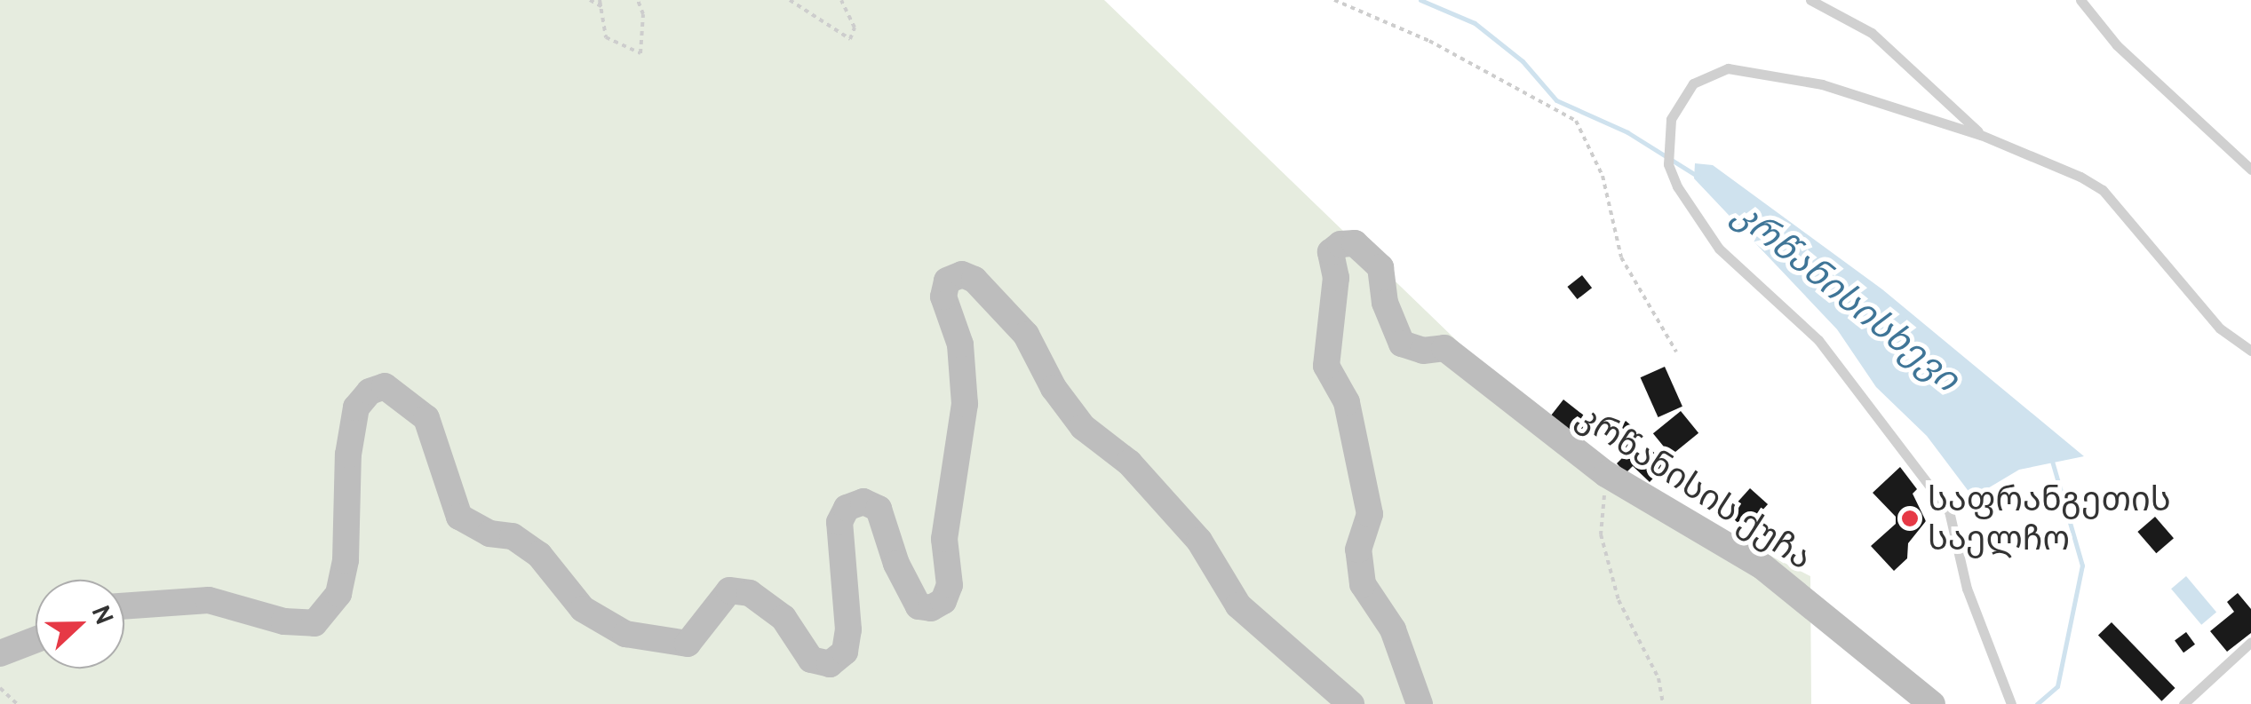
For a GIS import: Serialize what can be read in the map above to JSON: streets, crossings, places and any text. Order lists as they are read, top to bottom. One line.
{"streets":{"street":["კრწანისის ქუჩა"]},"water":["კრწანისისხევი"],"places":["საფრანგეთის საელჩო"],"north":"right"}
